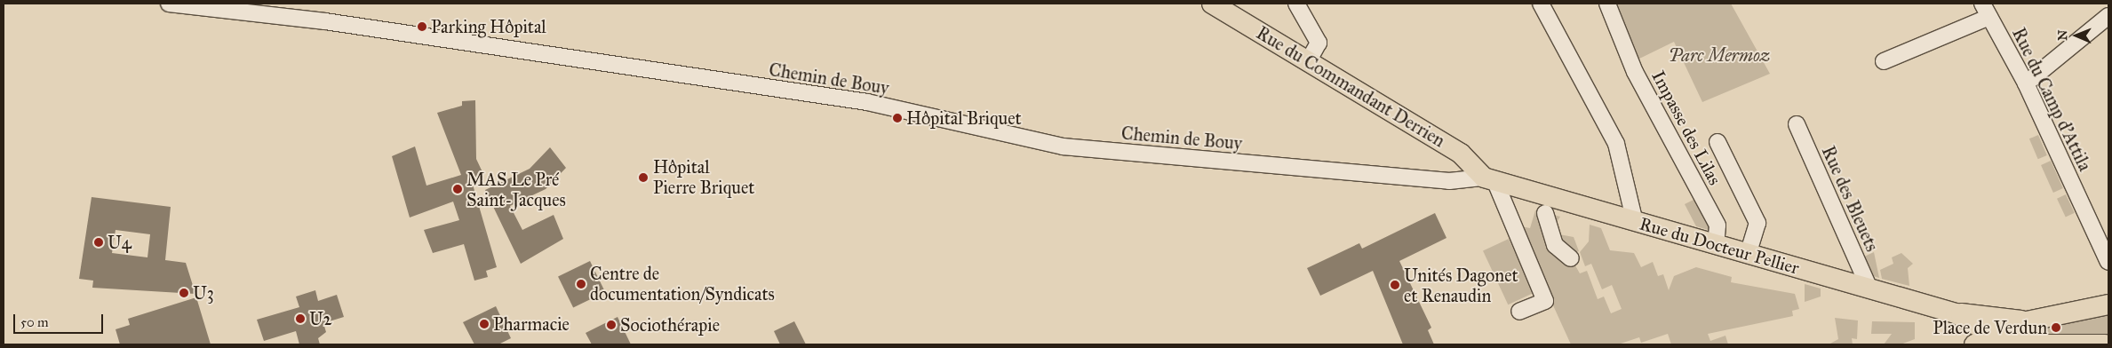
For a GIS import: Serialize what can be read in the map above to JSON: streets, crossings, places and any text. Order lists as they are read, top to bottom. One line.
{"streets":{"main road":["Rue du Commandant Derrien","Rue du Docteur Pellier"],"street":["Chemin de Bouy","Rue du Camp d'Attila","Impasse des Lilas","Rue des Bleuets"]},"crossings":[["Chemin de Bouy","Rue du Commandant Derrien"],["Chemin de Bouy","Rue du Docteur Pellier"],["Rue du Commandant Derrien","Rue du Docteur Pellier"],["Impasse des Lilas","Rue du Docteur Pellier"],["Rue des Bleuets","Rue du Docteur Pellier"]],"parks":["Parc Mermoz"],"places":["Parking Hôpital","Hôpital Briquet","Hôpital Pierre Briquet","MAS Le Pré Saint-Jacques","U4","Centre de documentation/Syndicats","Unités Dagonet et Renaudin","U3","U2","Pharmacie","Sociothérapie","Place de Verdun"],"scale_bar":"50 m","north":"left"}
